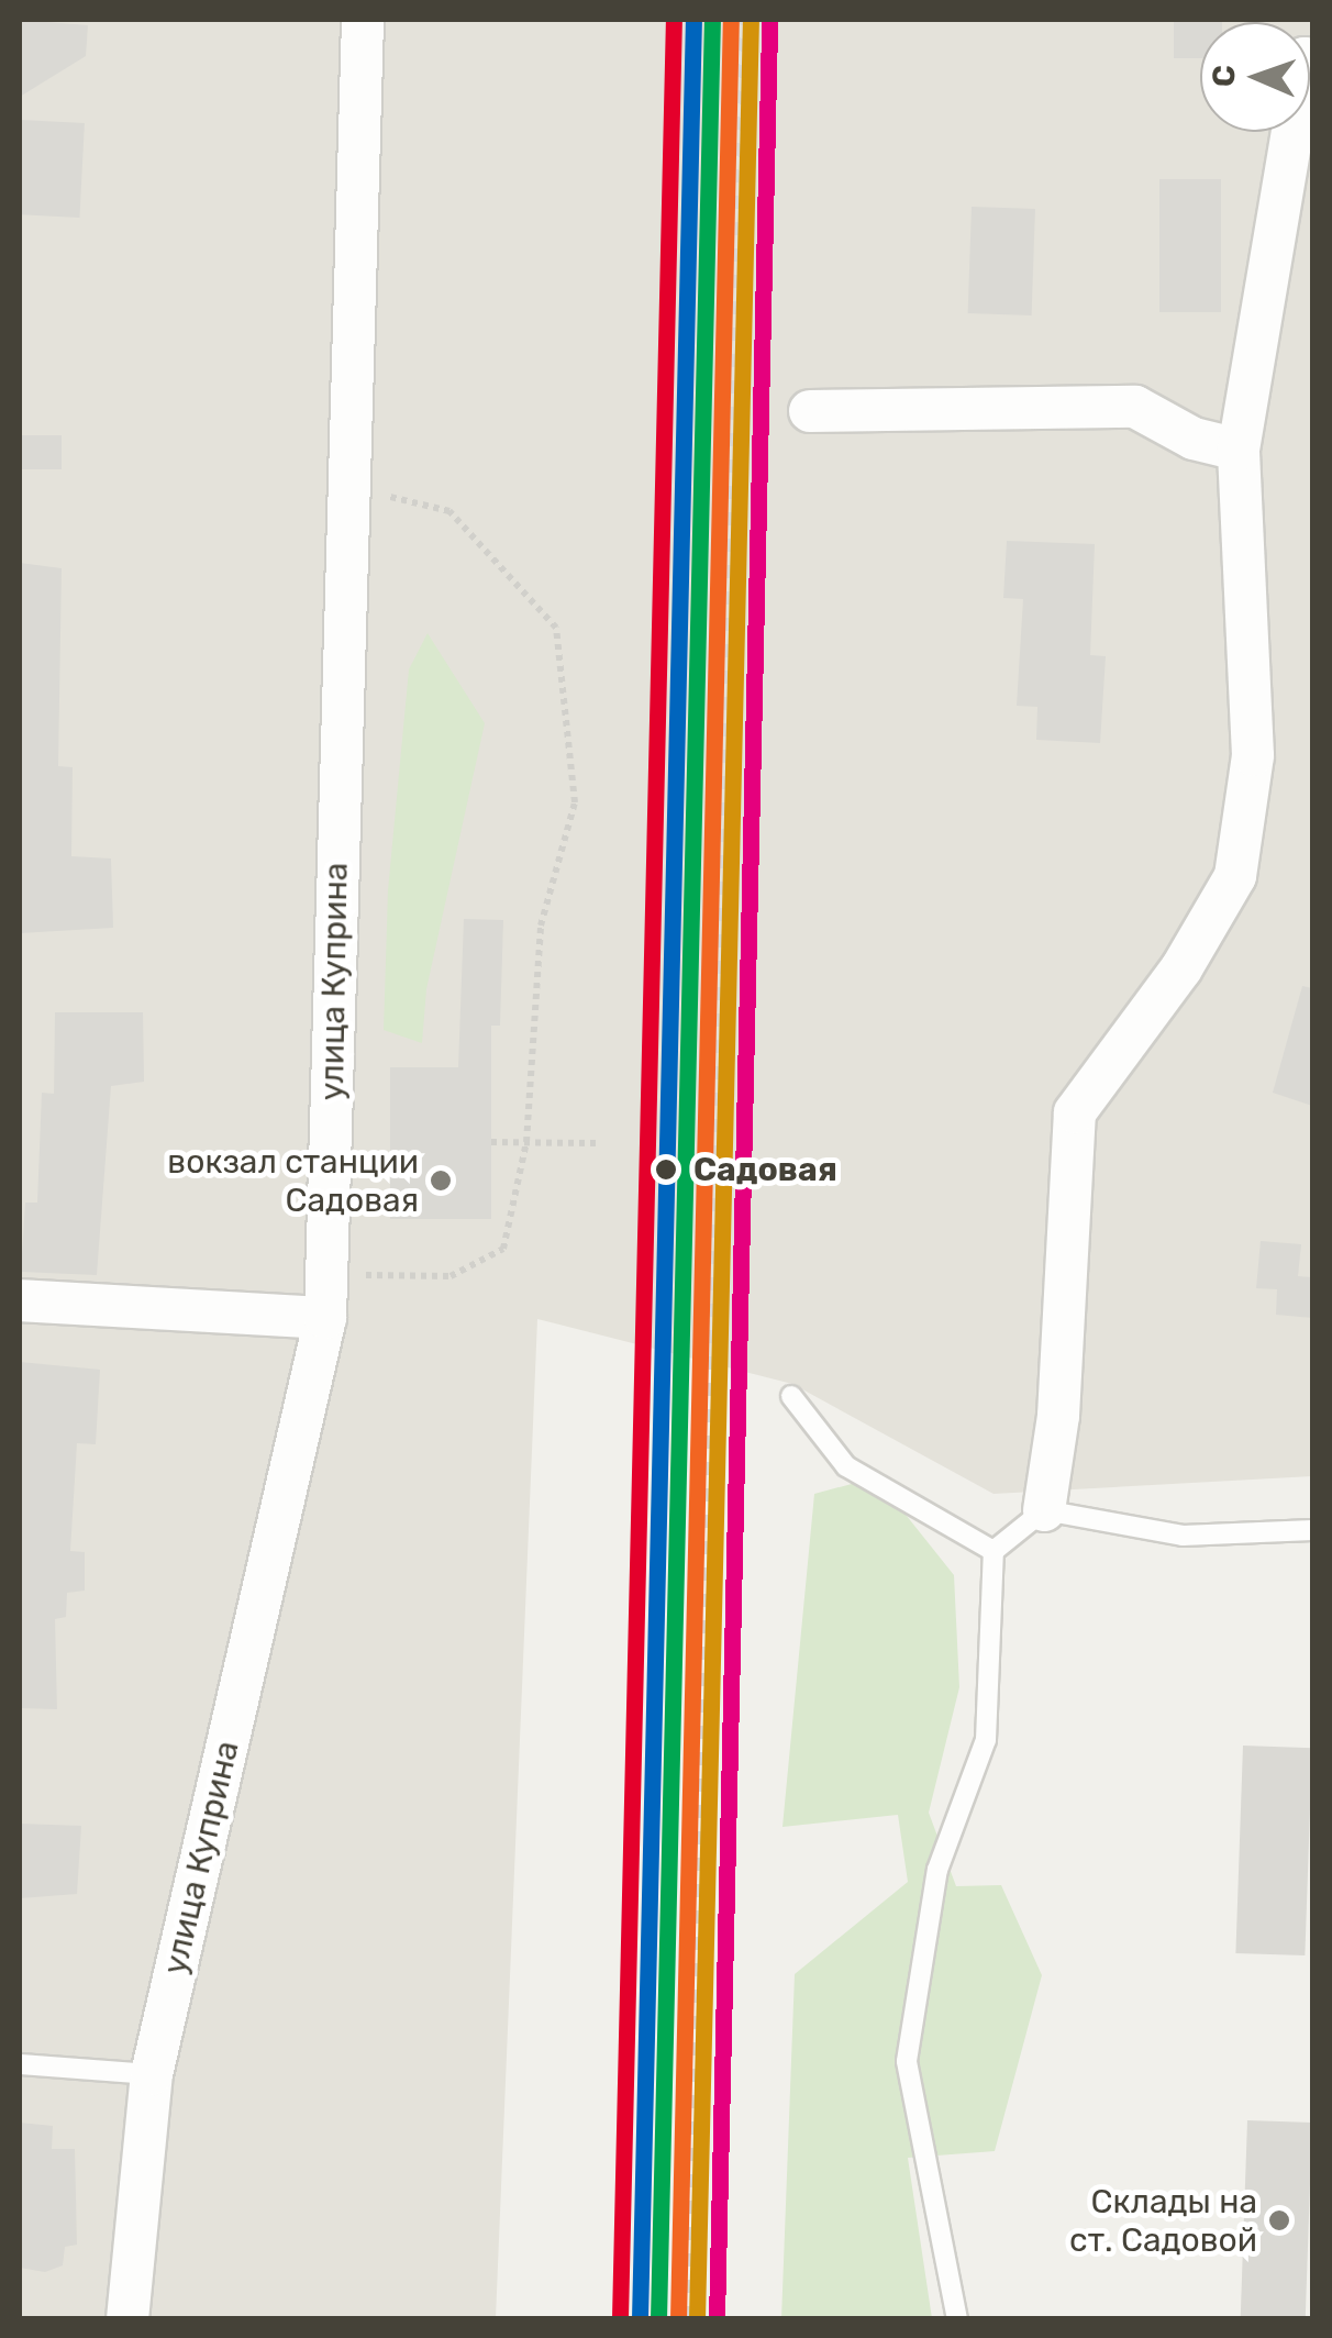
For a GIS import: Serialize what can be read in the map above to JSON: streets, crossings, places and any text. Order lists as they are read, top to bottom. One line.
{"streets":{"street":["улица Куприна"]},"places":["Садовая","вокзал станции Садовая","Склады на ст. Садовой"],"north":"left"}
